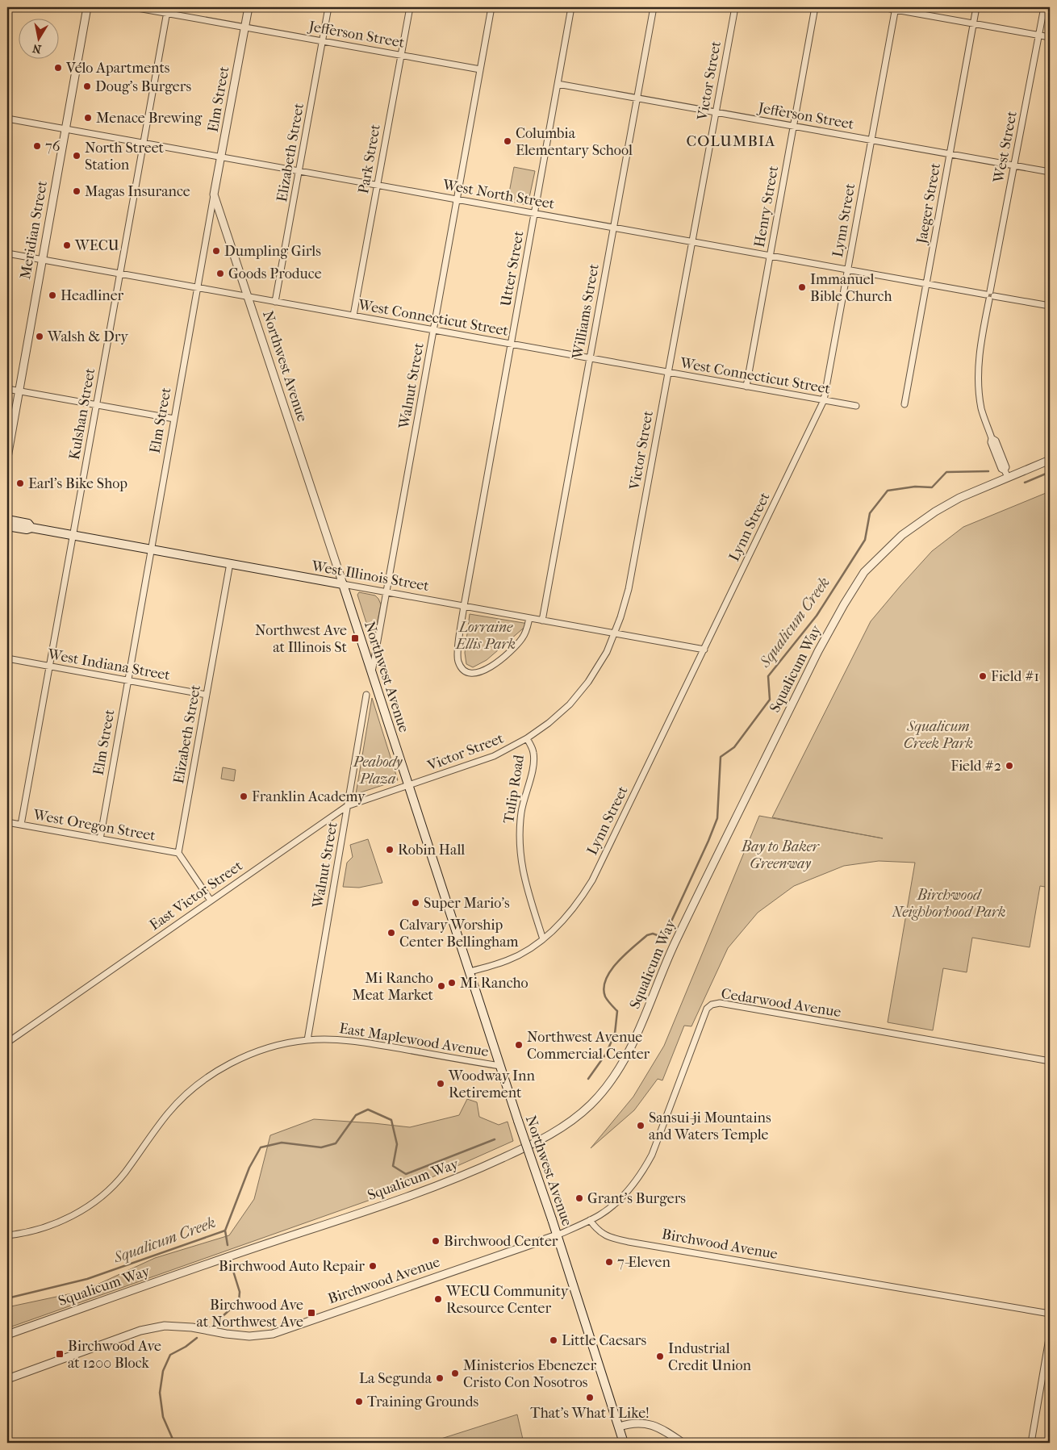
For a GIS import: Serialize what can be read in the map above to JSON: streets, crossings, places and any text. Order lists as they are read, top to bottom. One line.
{"streets":{"main road":["Northwest Avenue","West Illinois Street"],"street":["Jefferson Street","Victor Street","Elm Street","West Street","Elizabeth Street","Park Street","West North Street","Jaeger Street","Henry Street","Lynn Street","Meridian Street","Utter Street","Williams Street","West Connecticut Street","Walnut Street","Kulshan Street","West Indiana Street","Squalicum Way","Tulip Road","West Oregon Street","East Victor Street","Cedarwood Avenue","East Maplewood Avenue","Birchwood Avenue"]},"crossings":[["Jefferson Street","Victor Street"],["Jefferson Street","Elm Street"],["Jefferson Street","West Street"],["Jefferson Street","Elizabeth Street"],["Jefferson Street","Park Street"],["Jefferson Street","Jaeger Street"],["Jefferson Street","Henry Street"],["Jefferson Street","Lynn Street"],["Jefferson Street","Utter Street"],["Jefferson Street","Williams Street"],["Jefferson Street","Walnut Street"],["Jefferson Street","Kulshan Street"],["Victor Street","West North Street"],["Victor Street","West Connecticut Street"],["Victor Street","Northwest Avenue"],["Victor Street","West Illinois Street"],["Victor Street","Tulip Road"],["Victor Street","East Victor Street"],["Elm Street","West North Street"],["Elm Street","West Connecticut Street"],["Elm Street","Northwest Avenue"],["Elm Street","West Illinois Street"],["Elm Street","West Indiana Street"],["Elm Street","West Oregon Street"],["West Street","West North Street"],["West Street","Squalicum Way"],["Elizabeth Street","West North Street"],["Elizabeth Street","West Connecticut Street"],["Elizabeth Street","West Illinois Street"],["Elizabeth Street","West Indiana Street"],["Elizabeth Street","West Oregon Street"],["Park Street","West North Street"],["Park Street","West Connecticut Street"],["West North Street","Jaeger Street"],["West North Street","Henry Street"],["West North Street","Lynn Street"],["West North Street","Meridian Street"],["West North Street","Utter Street"],["West North Street","Williams Street"],["West North Street","Walnut Street"],["West North Street","Kulshan Street"],["Henry Street","West Connecticut Street"],["Lynn Street","West Connecticut Street"],["Lynn Street","Northwest Avenue"],["Lynn Street","West Illinois Street"],["Lynn Street","Tulip Road"],["Meridian Street","West Connecticut Street"],["Utter Street","West Connecticut Street"],["Utter Street","West Illinois Street"],["Williams Street","West Connecticut Street"],["Williams Street","West Illinois Street"],["West Connecticut Street","Northwest Avenue"],["West Connecticut Street","Walnut Street"],["West Connecticut Street","Kulshan Street"],["Northwest Avenue","Walnut Street"],["Northwest Avenue","West Illinois Street"],["Northwest Avenue","East Victor Street"],["Northwest Avenue","East Maplewood Avenue"],["Northwest Avenue","Birchwood Avenue"],["Walnut Street","West Illinois Street"],["Walnut Street","East Victor Street"],["Walnut Street","East Maplewood Avenue"],["Kulshan Street","West Illinois Street"],["Kulshan Street","West Indiana Street"],["Kulshan Street","West Oregon Street"],["Cedarwood Avenue","Birchwood Avenue"]],"districts":["COLUMBIA"],"water":["Squalicum Creek"],"parks":["Lorraine Ellis Park","Squalicum Creek Park","Peabody Plaza","Bay to Baker Greenway","Birchwood Neighborhood Park"],"places":{"other":["Vélo Apartments","Doug's Burgers","Menace Brewing","Columbia Elementary School","76","North Street Station","Magas Insurance","WECU","Dumpling Girls","Goods Produce","Immanuel Bible Church","Headliner","Walsh & Dry","Earl's Bike Shop","Field #1","Field #2","Franklin Academy","Robin Hall","Super Mario's","Calvary Worship Center Bellingham","Mi Rancho","Mi Rancho Meat Market","Northwest Avenue Commercial Center","Woodway Inn Retirement","Sansui-ji Mountains and Waters Temple","Grant's Burgers","Birchwood Center","7-Eleven","Birchwood Auto Repair","WECU Community Resource Center","Little Caesars","Industrial Credit Union","Ministerios Ebenezer Cristo Con Nosotros","La Segunda","That's What I Like!","Training Grounds"],"transit":["Northwest Ave at Illinois St","Birchwood Ave at Northwest Ave","Birchwood Ave at 1200 Block"]},"north":"bottom"}
